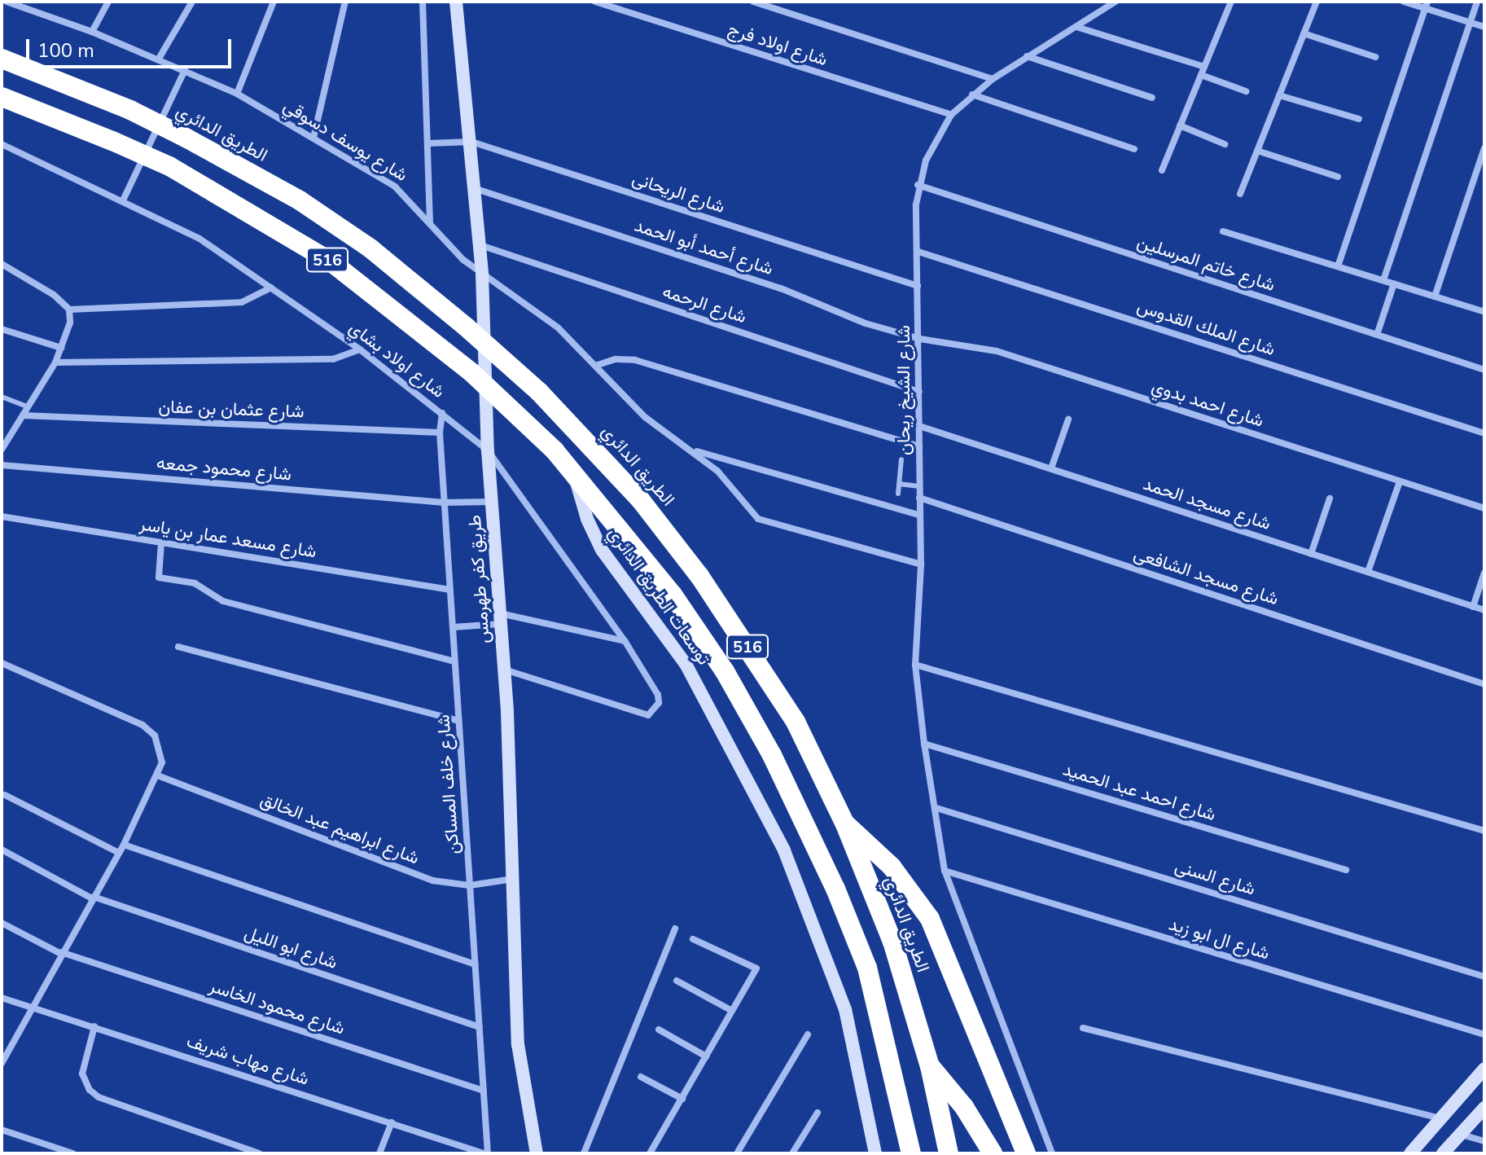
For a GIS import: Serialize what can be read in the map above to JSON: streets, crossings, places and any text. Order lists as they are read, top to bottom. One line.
{"streets":{"highway":["الطريق الدائري","516"],"street":["شارع اولاد فرج","شارع يوسف دسوقي","شارع الريحانى","شارع أحمد أبو الحمد","شارع خاتم المرسلين","شارع الرحمه","شارع الملك القدوس","شارع اولاد بشاي","شارع الشيخ ريحان","شارع احمد بدوي","شارع عثمان بن عفان","شارع محمود جمعه","شارع مسجد الحمد","شارع مسعد عمار بن ياسر","شارع مسجد الشافعى","طريق كفر طهرمس","توسعات الطريق الدائري","شارع خلف المساكن","شارع احمد عبد الحميد","شارع ابراهيم عبد الخالق","شارع السنى","شارع ال ابو زيد","شارع ابو الليل","شارع محمود الخاسر","شارع مهاب شريف"]},"crossings":[["شارع اولاد فرج","شارع الشيخ ريحان"],["شارع يوسف دسوقي","شارع الشيخ ريحان"],["شارع يوسف دسوقي","طريق كفر طهرمس"],["شارع الريحانى","شارع الشيخ ريحان"],["شارع الريحانى","طريق كفر طهرمس"],["شارع أحمد أبو الحمد","شارع الشيخ ريحان"],["شارع أحمد أبو الحمد","شارع احمد بدوي"],["شارع أحمد أبو الحمد","طريق كفر طهرمس"],["516","توسعات الطريق الدائري"],["شارع خاتم المرسلين","شارع الشيخ ريحان"],["شارع الرحمه","شارع الشيخ ريحان"],["شارع الرحمه","طريق كفر طهرمس"],["شارع الملك القدوس","شارع الشيخ ريحان"],["شارع اولاد بشاي","طريق كفر طهرمس"],["شارع اولاد بشاي","شارع خلف المساكن"],["شارع الشيخ ريحان","شارع احمد بدوي"],["شارع الشيخ ريحان","شارع مسجد الحمد"],["شارع الشيخ ريحان","شارع مسجد الشافعى"],["شارع الشيخ ريحان","شارع احمد عبد الحميد"],["شارع الشيخ ريحان","شارع السنى"],["شارع الشيخ ريحان","شارع ال ابو زيد"],["شارع عثمان بن عفان","شارع خلف المساكن"],["شارع محمود جمعه","طريق كفر طهرمس"],["شارع محمود جمعه","شارع خلف المساكن"],["شارع مسعد عمار بن ياسر","شارع خلف المساكن"],["طريق كفر طهرمس","شارع ابراهيم عبد الخالق"],["شارع خلف المساكن","شارع ابراهيم عبد الخالق"],["شارع خلف المساكن","شارع ابو الليل"],["شارع خلف المساكن","شارع محمود الخاسر"],["شارع خلف المساكن","شارع مهاب شريف"]],"scale_bar":"100 m"}
